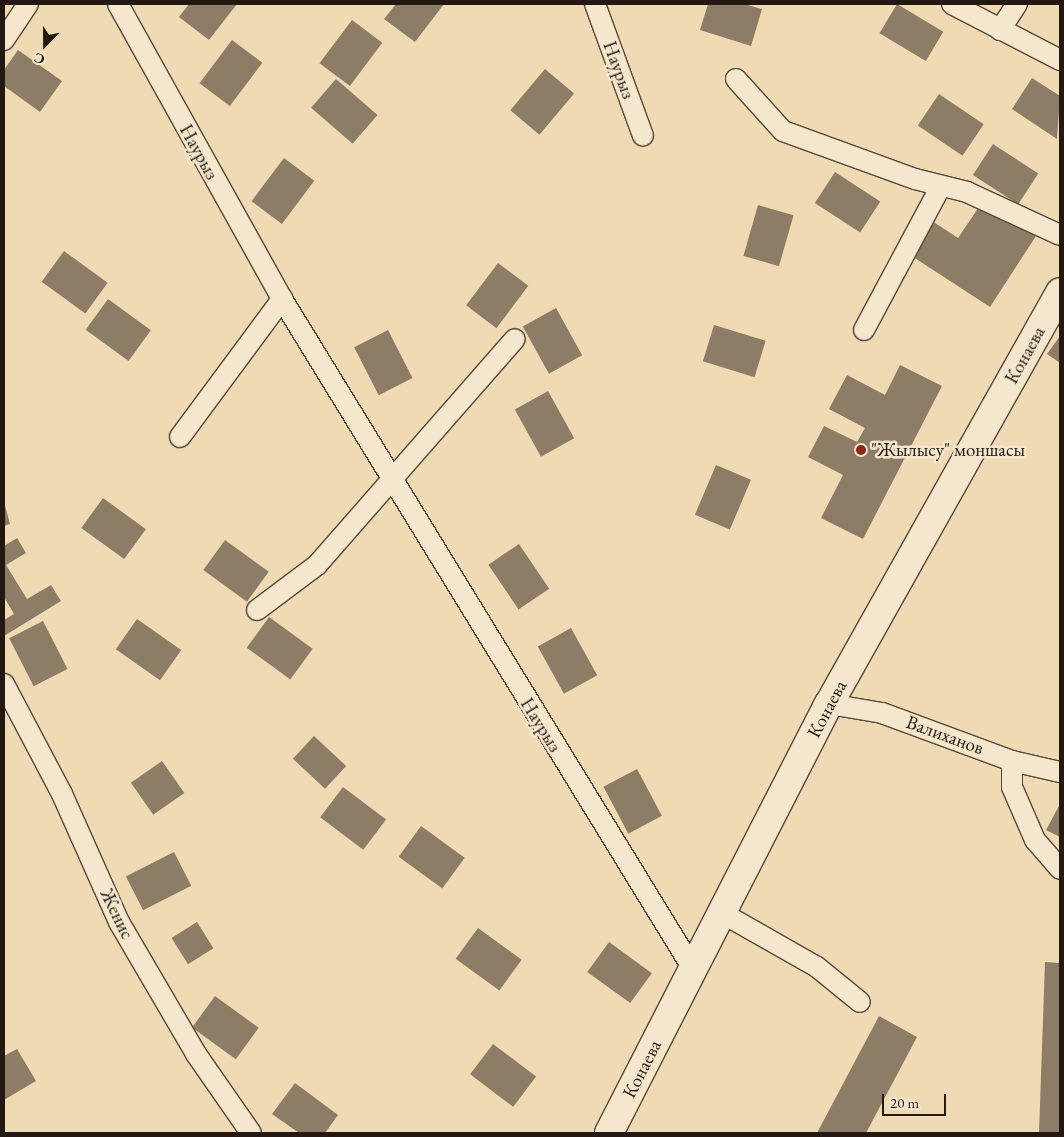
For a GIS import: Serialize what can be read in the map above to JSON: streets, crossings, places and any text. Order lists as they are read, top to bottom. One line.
{"streets":{"main road":["Конаева"],"street":["Наурыз","Валиханов","Женис"]},"crossings":[["Наурыз","Конаева"],["Конаева","Валиханов"]],"places":["\"Жылысу\" моншасы"],"scale_bar":"20 m","north":"bottom"}
